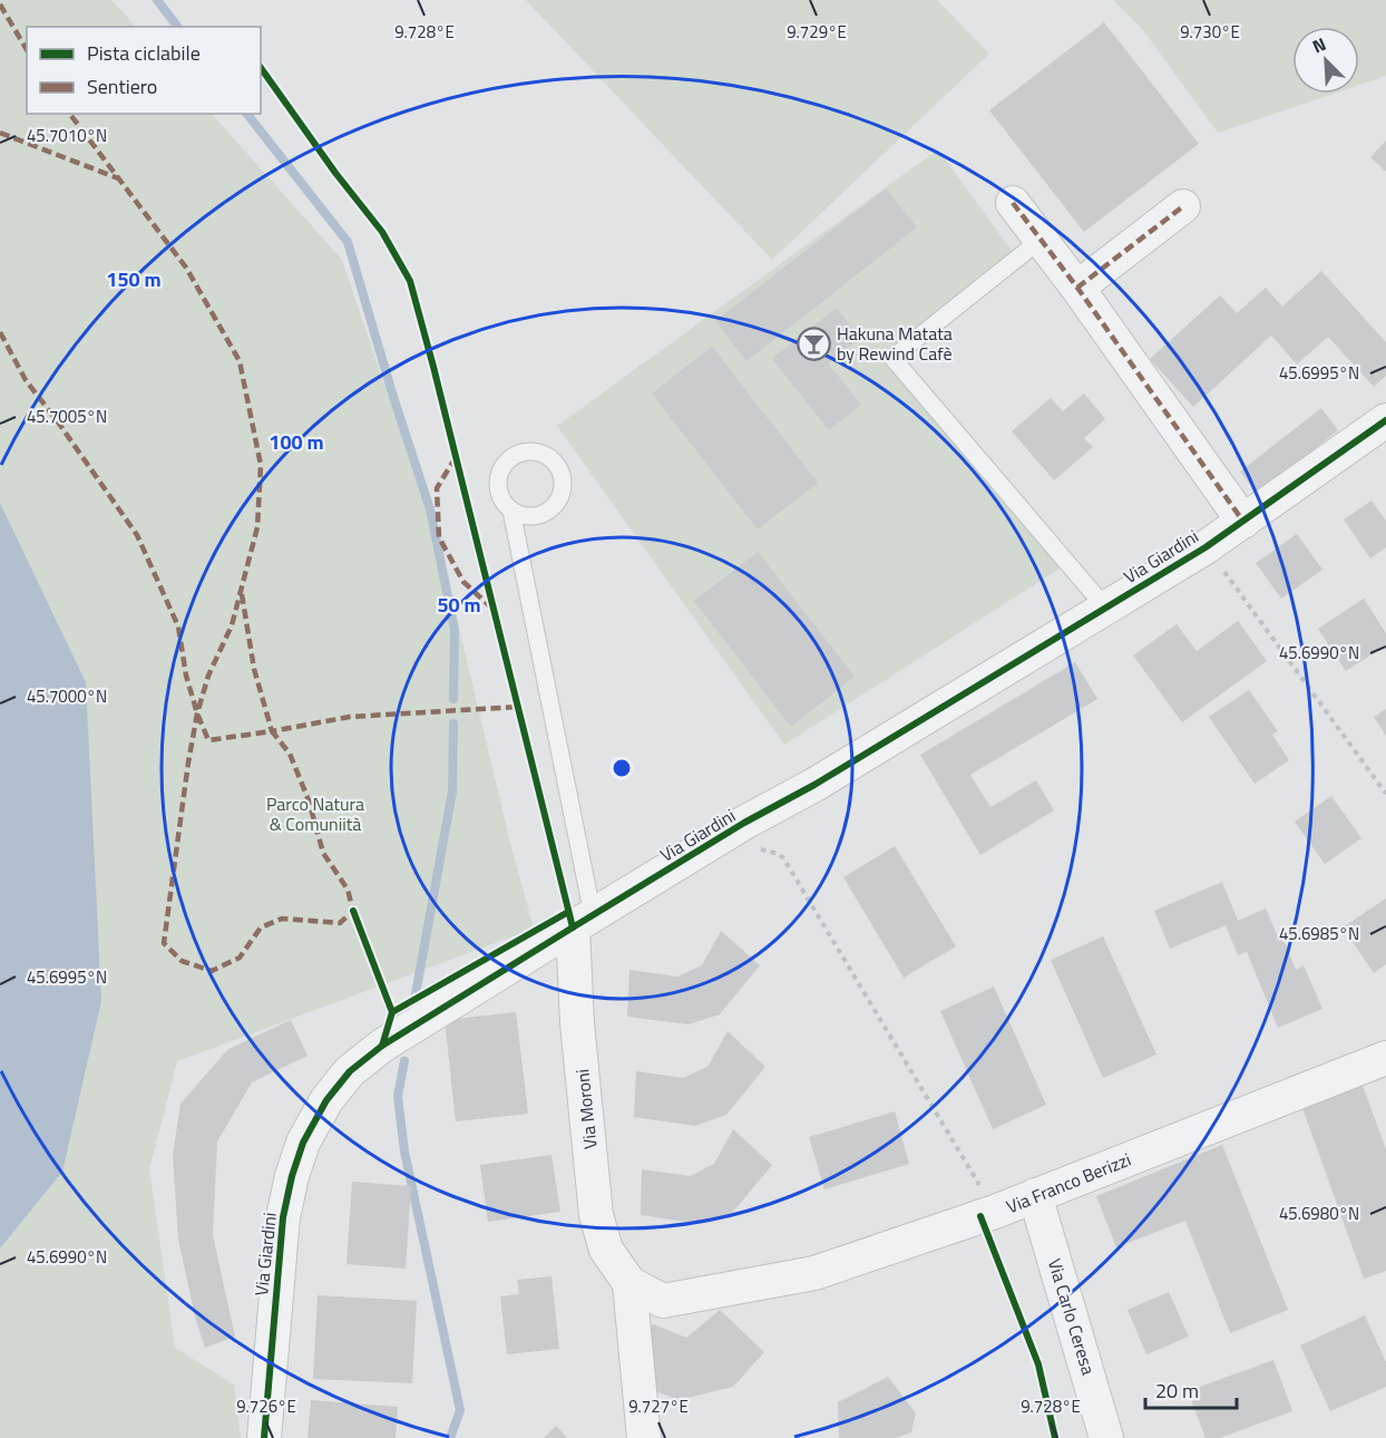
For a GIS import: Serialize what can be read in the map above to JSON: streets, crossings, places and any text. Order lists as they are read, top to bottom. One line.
{"streets":{"street":["Via Giardini","Via Moroni","Via Franco Berizzi","Via Carlo Ceresa"]},"crossings":[["Via Giardini","Via Moroni"],["Via Moroni","Via Franco Berizzi"],["Via Franco Berizzi","Via Carlo Ceresa"]],"parks":["Parco Natura & Comuniità"],"places":{"bar":["Hakuna Matata by Rewind Cafè"]},"legend":["Pista ciclabile","Sentiero"],"scale_bar":"20 m","north":"top left","coordinates":["9.728°E","9.729°E","9.730°E","45.7010°N","45.6995°N","45.7005°N","45.6990°N","45.7000°N","45.6985°N","45.6980°N","9.726°E","9.727°E"],"rings":["150 m","100 m","50 m"]}
